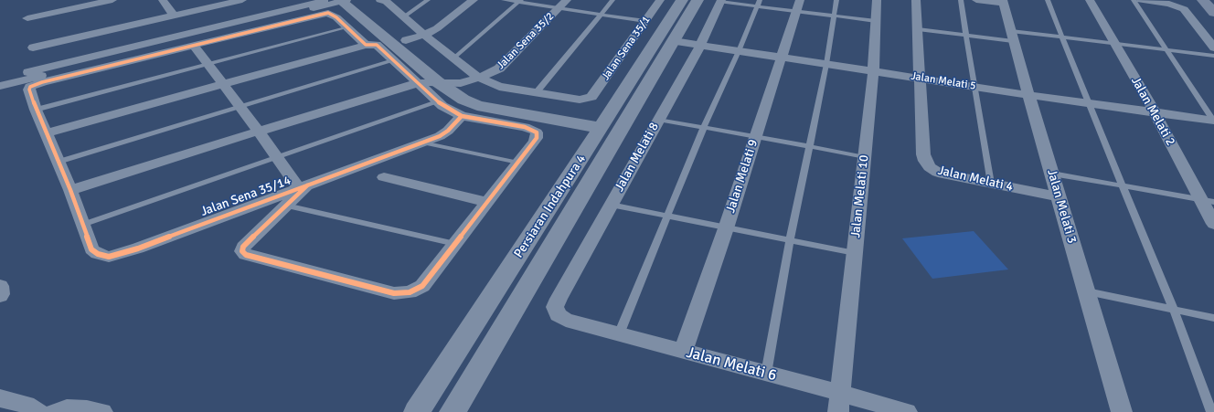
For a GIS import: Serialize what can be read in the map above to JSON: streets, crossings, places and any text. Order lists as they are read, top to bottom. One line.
{"streets":{"street":["Jalan Sena 35/2","Jalan Sena 35/1","Jalan Melati 5","Jalan Melati 2","Jalan Melati 8","Jalan Melati 9","Jalan Melati 4","Jalan Sena 35/14","Jalan Melati 10","Persiaran Indahpura 4","Jalan Melati 3","Jalan Melati 6"]},"crossings":[["Jalan Sena 35/2","Jalan Sena 35/14"],["Jalan Melati 5","Jalan Melati 2"],["Jalan Melati 5","Jalan Melati 8"],["Jalan Melati 5","Jalan Melati 9"],["Jalan Melati 5","Jalan Melati 4"],["Jalan Melati 5","Jalan Melati 10"],["Jalan Melati 5","Persiaran Indahpura 4"],["Jalan Melati 5","Jalan Melati 3"],["Jalan Melati 8","Jalan Melati 6"],["Jalan Melati 9","Jalan Melati 6"],["Jalan Melati 4","Jalan Melati 3"],["Jalan Melati 10","Jalan Melati 6"]]}
